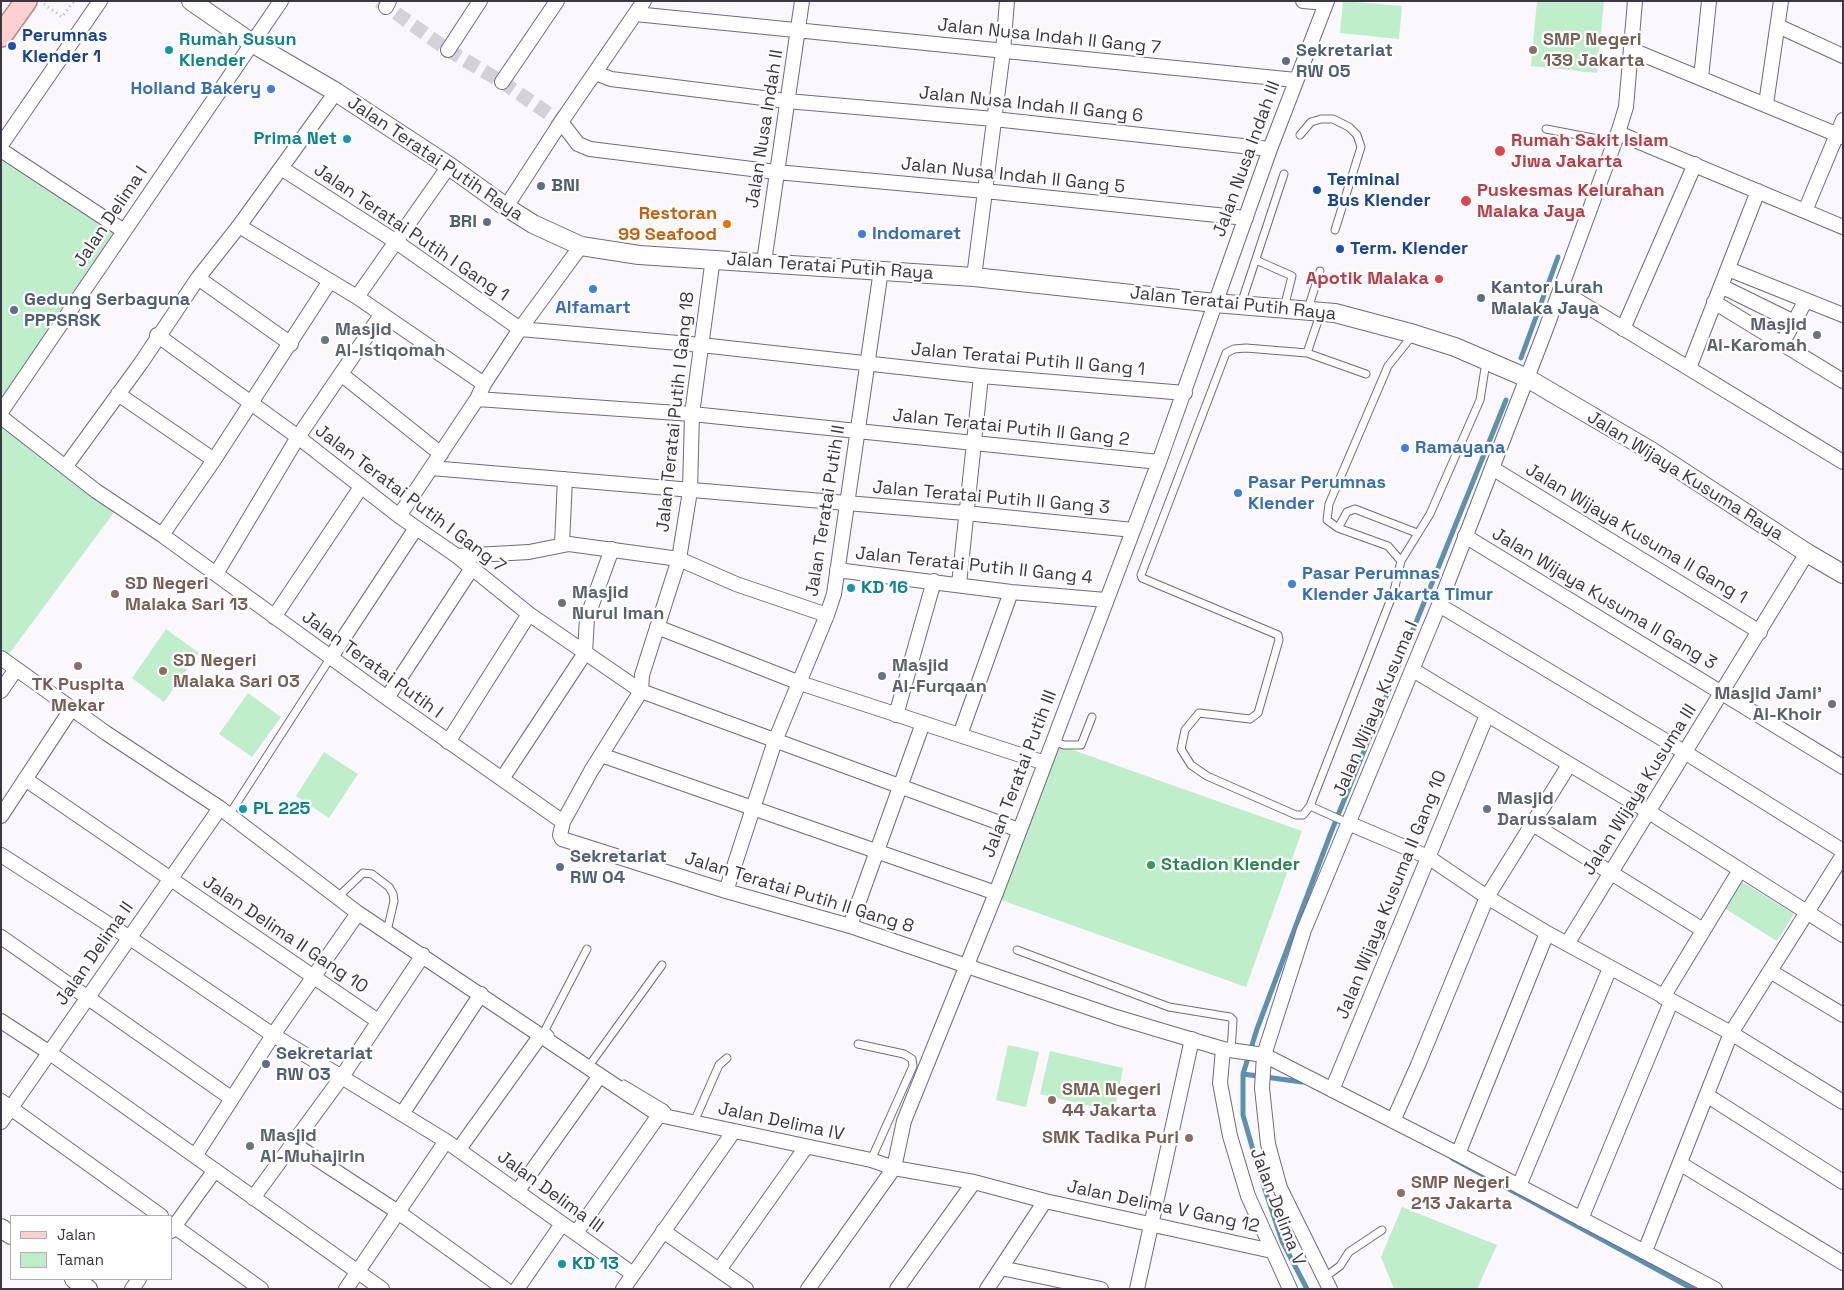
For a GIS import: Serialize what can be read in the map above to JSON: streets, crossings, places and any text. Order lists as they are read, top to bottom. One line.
{"streets":{"street":["Jalan Nusa Indah II Gang 7","Jalan Nusa Indah II Gang 6","Jalan Nusa Indah II","Jalan Teratai Putih Raya","Jalan Nusa Indah III","Jalan Nusa Indah II Gang 5","Jalan Delima I","Jalan Teratai Putih I Gang 1","Jalan Teratai Putih II Gang 1","Jalan Teratai Putih I Gang 18","Jalan Teratai Putih II Gang 2","Jalan Wijaya Kusuma Raya","Jalan Teratai Putih II Gang 3","Jalan Teratai Putih I Gang 7","Jalan Teratai Putih II","Jalan Wijaya Kusuma II Gang 1","Jalan Teratai Putih II Gang 4","Jalan Wijaya Kusuma II Gang 3","Jalan Teratai Putih I","Jalan Wijaya Kusuma I","Jalan Teratai Putih III","Jalan Wijaya Kusuma III","Jalan Teratai Putih II Gang 8","Jalan Wijaya Kusuma II Gang 10","Jalan Delima II Gang 10","Jalan Delima II","Jalan Delima IV","Jalan Delima III","Jalan Delima V Gang 12","Jalan Delima V"]},"crossings":[["Jalan Nusa Indah II Gang 7","Jalan Nusa Indah II"],["Jalan Nusa Indah II Gang 7","Jalan Nusa Indah III"],["Jalan Nusa Indah II Gang 6","Jalan Nusa Indah II"],["Jalan Nusa Indah II Gang 6","Jalan Nusa Indah III"],["Jalan Nusa Indah II","Jalan Teratai Putih Raya"],["Jalan Nusa Indah II","Jalan Nusa Indah II Gang 5"],["Jalan Teratai Putih Raya","Jalan Nusa Indah III"],["Jalan Teratai Putih Raya","Jalan Delima I"],["Jalan Teratai Putih Raya","Jalan Teratai Putih I Gang 18"],["Jalan Teratai Putih Raya","Jalan Wijaya Kusuma Raya"],["Jalan Teratai Putih Raya","Jalan Teratai Putih II"],["Jalan Teratai Putih Raya","Jalan Wijaya Kusuma I"],["Jalan Teratai Putih Raya","Jalan Teratai Putih III"],["Jalan Nusa Indah III","Jalan Nusa Indah II Gang 5"],["Jalan Nusa Indah III","Jalan Teratai Putih III"],["Jalan Teratai Putih I Gang 1","Jalan Teratai Putih II Gang 1"],["Jalan Teratai Putih II Gang 1","Jalan Teratai Putih I Gang 18"],["Jalan Teratai Putih II Gang 1","Jalan Teratai Putih II"],["Jalan Teratai Putih II Gang 1","Jalan Teratai Putih III"],["Jalan Teratai Putih I Gang 18","Jalan Teratai Putih II Gang 2"],["Jalan Teratai Putih I Gang 18","Jalan Teratai Putih II Gang 3"],["Jalan Teratai Putih I Gang 18","Jalan Teratai Putih I Gang 7"],["Jalan Teratai Putih I Gang 18","Jalan Teratai Putih I"],["Jalan Teratai Putih I Gang 18","Jalan Teratai Putih II Gang 8"],["Jalan Teratai Putih II Gang 2","Jalan Teratai Putih II"],["Jalan Teratai Putih II Gang 2","Jalan Teratai Putih III"],["Jalan Wijaya Kusuma Raya","Jalan Wijaya Kusuma I"],["Jalan Wijaya Kusuma Raya","Jalan Wijaya Kusuma III"],["Jalan Teratai Putih II Gang 3","Jalan Teratai Putih II"],["Jalan Teratai Putih II Gang 3","Jalan Teratai Putih III"],["Jalan Teratai Putih I Gang 7","Jalan Teratai Putih II"],["Jalan Teratai Putih I Gang 7","Jalan Teratai Putih III"],["Jalan Teratai Putih II","Jalan Teratai Putih II Gang 4"],["Jalan Teratai Putih II","Jalan Teratai Putih II Gang 8"],["Jalan Wijaya Kusuma II Gang 1","Jalan Wijaya Kusuma I"],["Jalan Wijaya Kusuma II Gang 1","Jalan Wijaya Kusuma III"],["Jalan Teratai Putih II Gang 4","Jalan Teratai Putih III"],["Jalan Wijaya Kusuma II Gang 3","Jalan Wijaya Kusuma I"],["Jalan Wijaya Kusuma II Gang 3","Jalan Wijaya Kusuma III"],["Jalan Teratai Putih I","Jalan Teratai Putih II Gang 8"],["Jalan Teratai Putih III","Jalan Teratai Putih II Gang 8"],["Jalan Teratai Putih III","Jalan Delima IV"],["Jalan Delima II Gang 10","Jalan Delima II"],["Jalan Delima II","Jalan Delima III"],["Jalan Delima IV","Jalan Delima V Gang 12"],["Jalan Delima V Gang 12","Jalan Delima V"]],"places":["Perumnas Klender 1","Rumah Susun Klender","SMP Negeri 139 Jakarta","Sekretariat RW 05","Holland Bakery","Prima Net","Rumah Sakit Islam Jiwa Jakarta","BNI","Terminal Bus Klender","Puskesmas Kelurahan Malaka Jaya","BRI","Restoran 99 Seafood","Indomaret","Term. Klender","Apotik Malaka","Alfamart","Kantor Lurah Malaka Jaya","Gedung Serbaguna PPPSRSK","Masjid Al-Karomah","Masjid Al-Istiqomah","Ramayana","Pasar Perumnas Klender","Pasar Perumnas Klender Jakarta Timur","KD 16","SD Negeri Malaka Sari 13","Masjid Nurul Iman","TK Puspita Mekar","SD Negeri Malaka Sari 03","Masjid Al-Furqaan","Masjid Jami' Al-Khoir","PL 225","Masjid Darussalam","Stadion Klender","Sekretariat RW 04","Sekretariat RW 03","SMA Negeri 44 Jakarta","SMK Tadika Puri","Masjid Al-Muhajirin","SMP Negeri 213 Jakarta","KD 13"],"legend":["Jalan","Taman"]}
